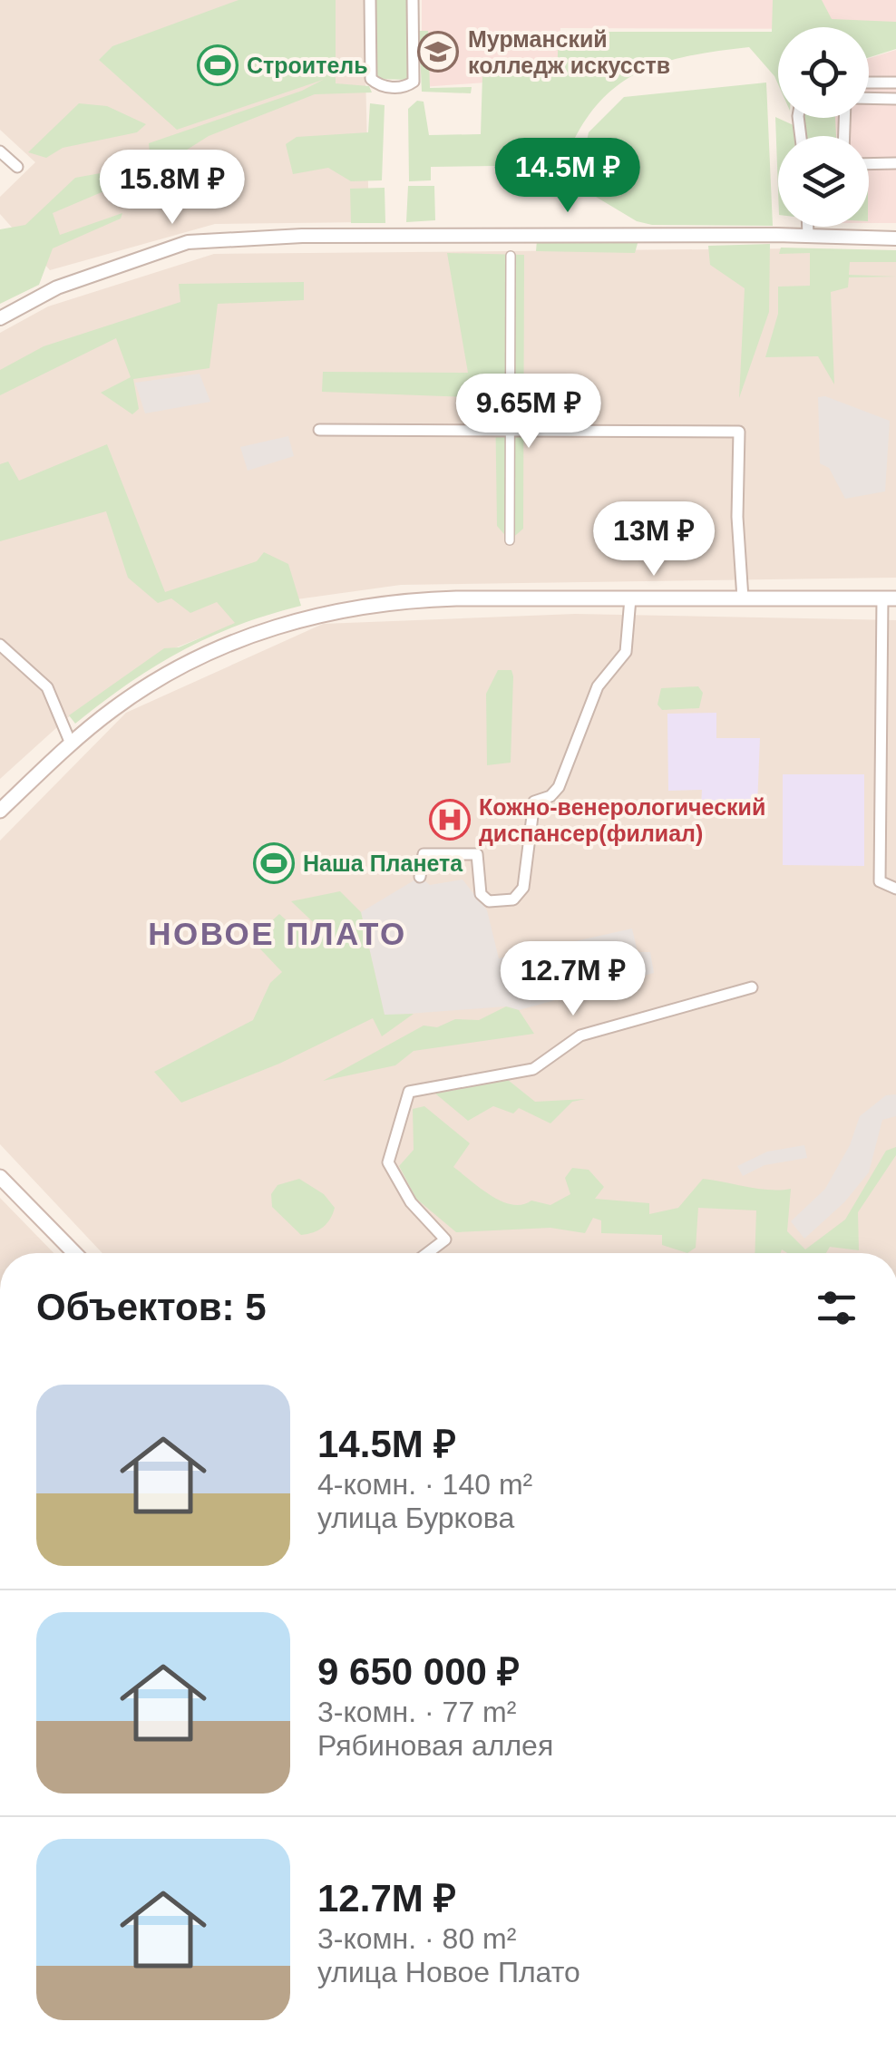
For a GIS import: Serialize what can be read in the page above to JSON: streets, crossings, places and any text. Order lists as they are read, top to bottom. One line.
{"districts":["НОВОЕ ПЛАТО"],"places":{"school or university":["Мурманский колледж искусств"],"sports":["Строитель","Наша Планета"],"hospital":["Кожно-венерологический диспансер(филиал)"]},"page":{"price":["14.5M ₽","15.8M ₽","9.65M ₽","13M ₽","12.7M ₽"],"heading":"Объектов: 5","list":[{"name":"14.5M ₽","note":"4-комн. · 140 m² · улица Буркова"},{"name":"9 650 000 ₽","note":"3-комн. · 77 m² · Рябиновая аллея"},{"name":"12.7M ₽","note":"3-комн. · 80 m² · улица Новое Плато"}]}}
